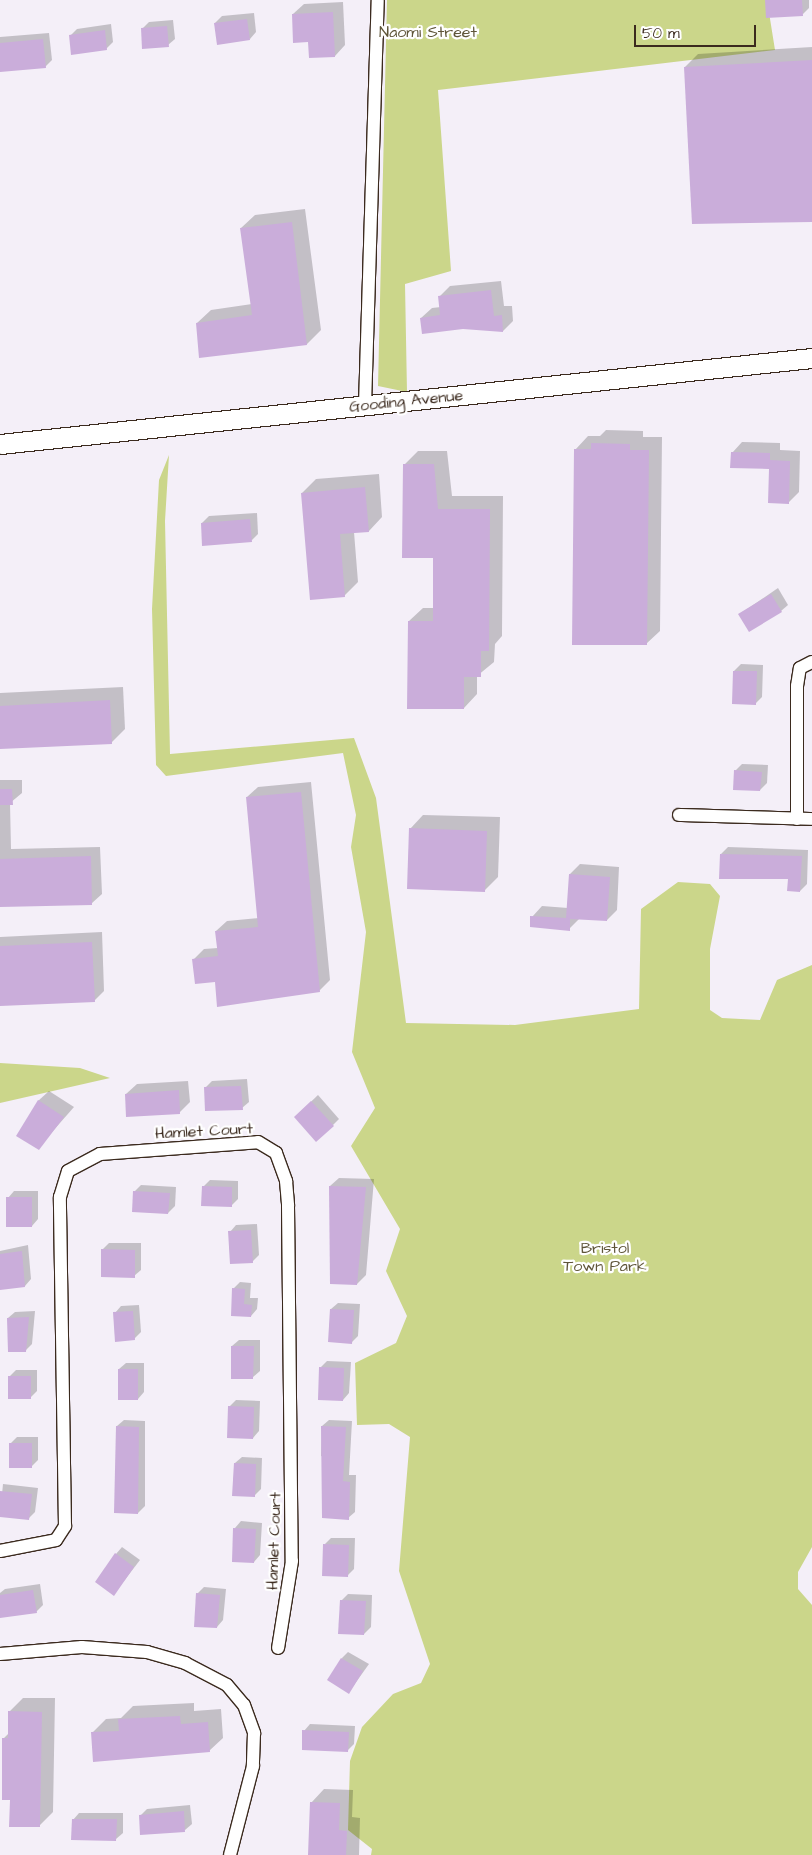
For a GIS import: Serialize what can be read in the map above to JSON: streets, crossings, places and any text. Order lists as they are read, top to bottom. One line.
{"streets":{"main road":["Gooding Avenue"],"street":["Hamlet Court"]},"parks":["Naomi Street","Bristol Town Park"],"scale_bar":"50 m"}
